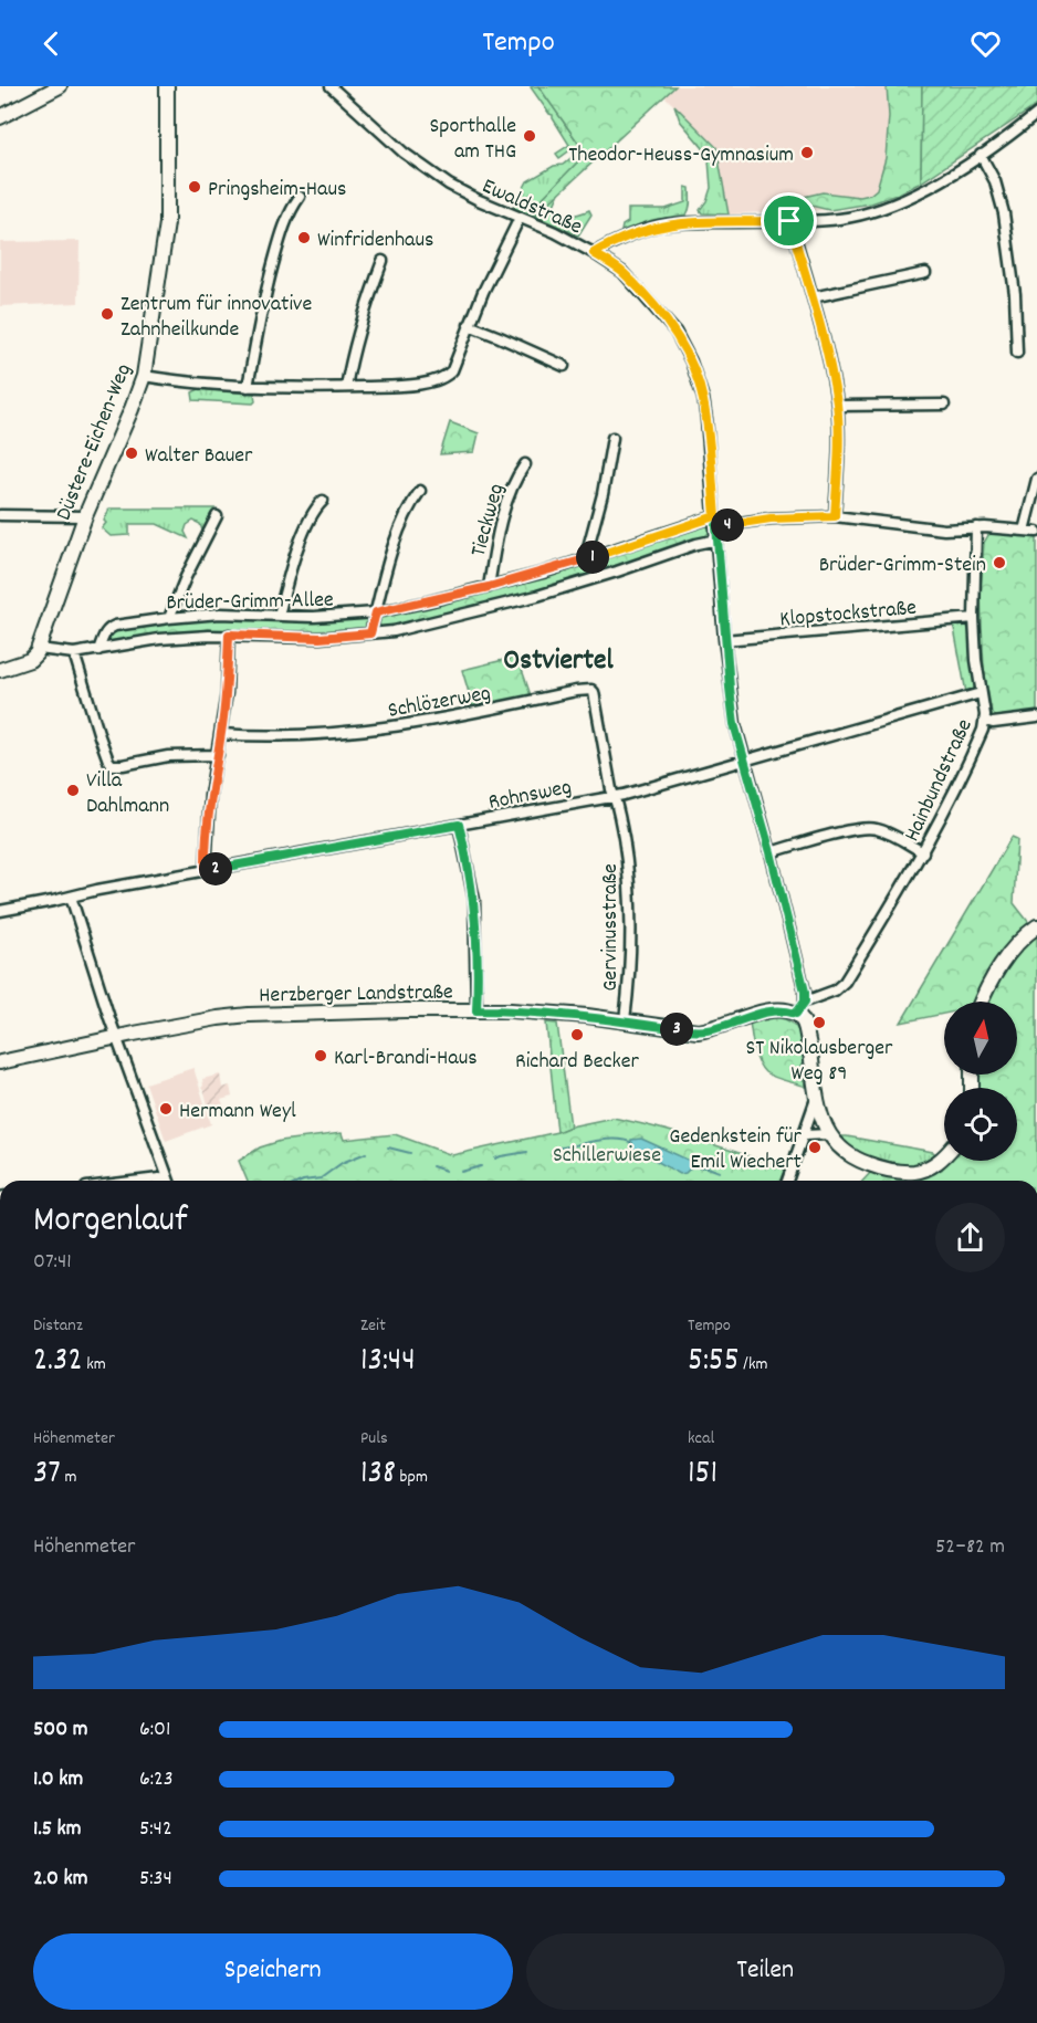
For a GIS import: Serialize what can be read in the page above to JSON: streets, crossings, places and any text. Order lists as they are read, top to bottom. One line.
{"streets":{"street":["Ewaldstraße","Düstere-Eichen-Weg","Tieckweg","Brüder-Grimm-Allee","Klopstockstraße","Schlözerweg","Hainbundstraße","Rohnsweg","Gervinusstraße","Herzberger Landstraße"]},"crossings":[["Ewaldstraße","Brüder-Grimm-Allee"],["Ewaldstraße","Klopstockstraße"],["Ewaldstraße","Hainbundstraße"],["Ewaldstraße","Rohnsweg"],["Düstere-Eichen-Weg","Brüder-Grimm-Allee"],["Tieckweg","Brüder-Grimm-Allee"],["Brüder-Grimm-Allee","Hainbundstraße"],["Klopstockstraße","Hainbundstraße"],["Schlözerweg","Rohnsweg"],["Schlözerweg","Gervinusstraße"],["Hainbundstraße","Rohnsweg"],["Rohnsweg","Gervinusstraße"],["Gervinusstraße","Herzberger Landstraße"]],"districts":["Ostviertel"],"parks":["Schillerwiese"],"places":["Sporthalle am THG","Theodor-Heuss-Gymnasium","Pringsheim-Haus","Winfridenhaus","Zentrum für innovative Zahnheilkunde","Walter Bauer","Brüder-Grimm-Stein","Villa Dahlmann","ST Nikolausberger Weg 89","Richard Becker","Karl-Brandi-Haus","Hermann Weyl","Gedenkstein für Emil Wiechert"],"north":"top","page":{"header":"Tempo","pins":["4","1","2","3"],"heading":["Morgenlauf","07:41"],"stats":[["Distanz","2.32 km"],["Zeit","13:44"],["Tempo","5:55 /km"],["Höhenmeter","37 m"],["Puls","138 bpm"],["kcal","151"]],"chart":["Höhenmeter","52–82 m"],"list":[{"name":"500 m","note":"6:01"},{"name":"1.0 km","note":"6:23"},{"name":"1.5 km","note":"5:42"},{"name":"2.0 km","note":"5:34"}],"buttons":["Speichern","Teilen"]}}
